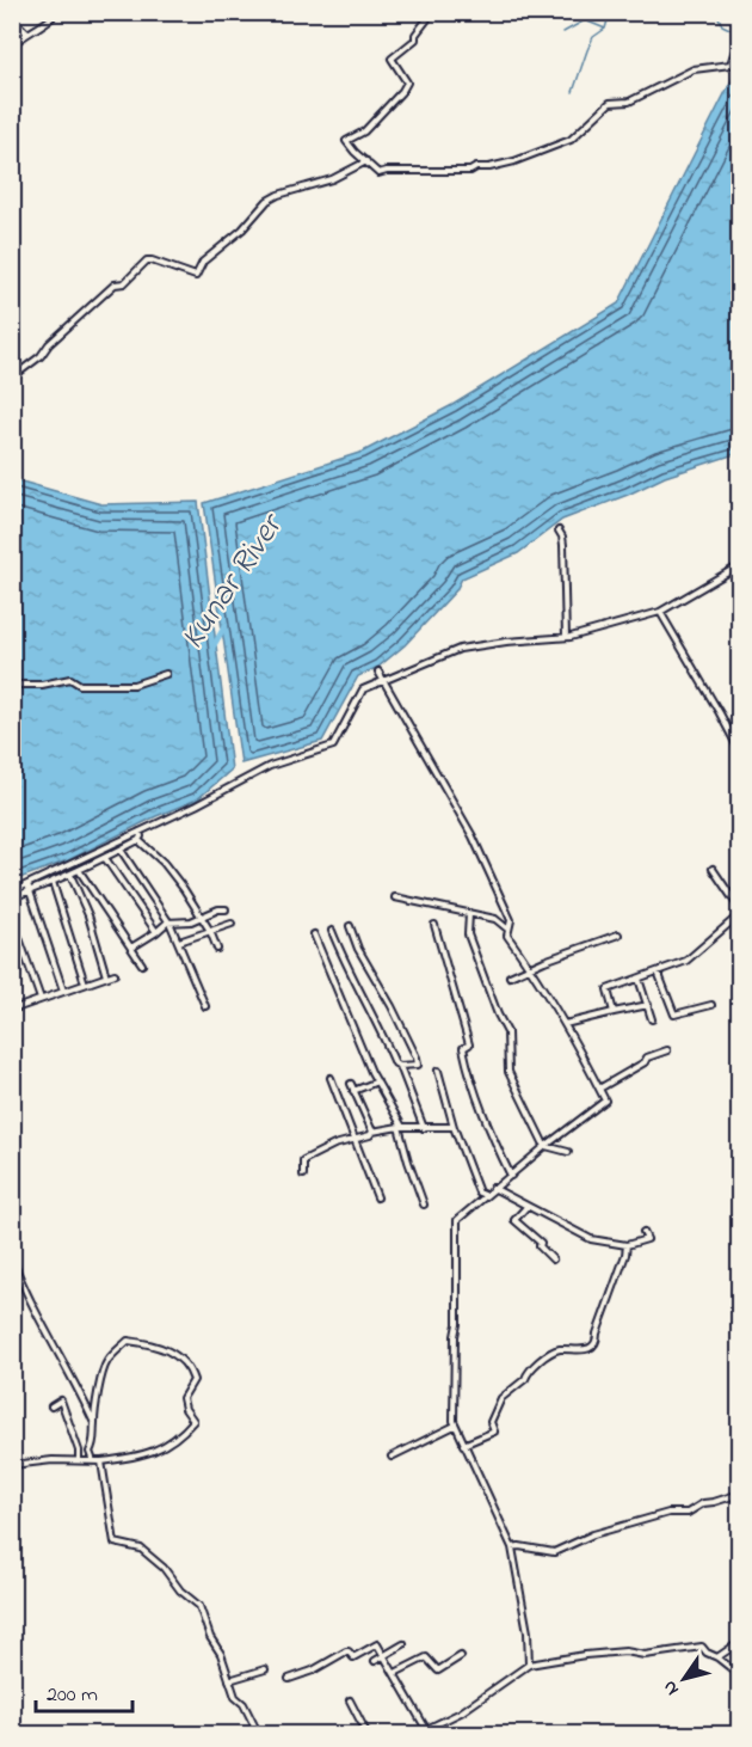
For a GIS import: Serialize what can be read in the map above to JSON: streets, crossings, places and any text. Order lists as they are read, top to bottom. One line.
{"water":["Kunar River"],"scale_bar":"200 m","north":"bottom left"}
